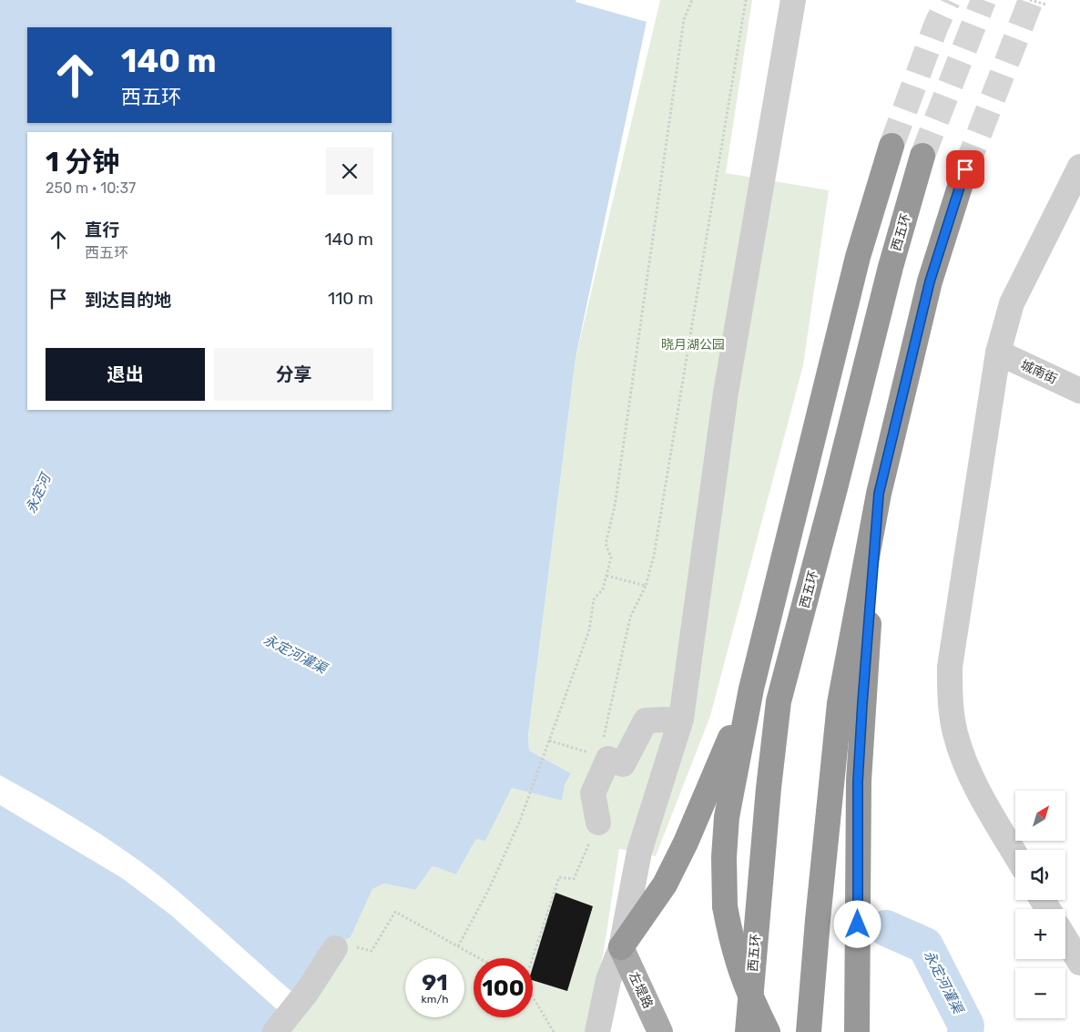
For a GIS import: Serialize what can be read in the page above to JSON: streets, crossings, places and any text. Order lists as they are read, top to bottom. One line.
{"streets":{"highway":["西五环"],"main road":["左堤路"],"street":["城南街"]},"water":["永定河","永定河灌渠"],"parks":["晓月湖公园"],"north":"top right","page":{"turn":["140 m","西五环"],"heading":["1 分钟","250 m · 10:37"],"list":[{"name":"直行","note":"西五环","value":"140 m"},{"name":"到达目的地","value":"110 m"}],"buttons":["退出","分享"],"map_buttons":["+","−"],"speed":"91 km/h","limit":"100"}}
